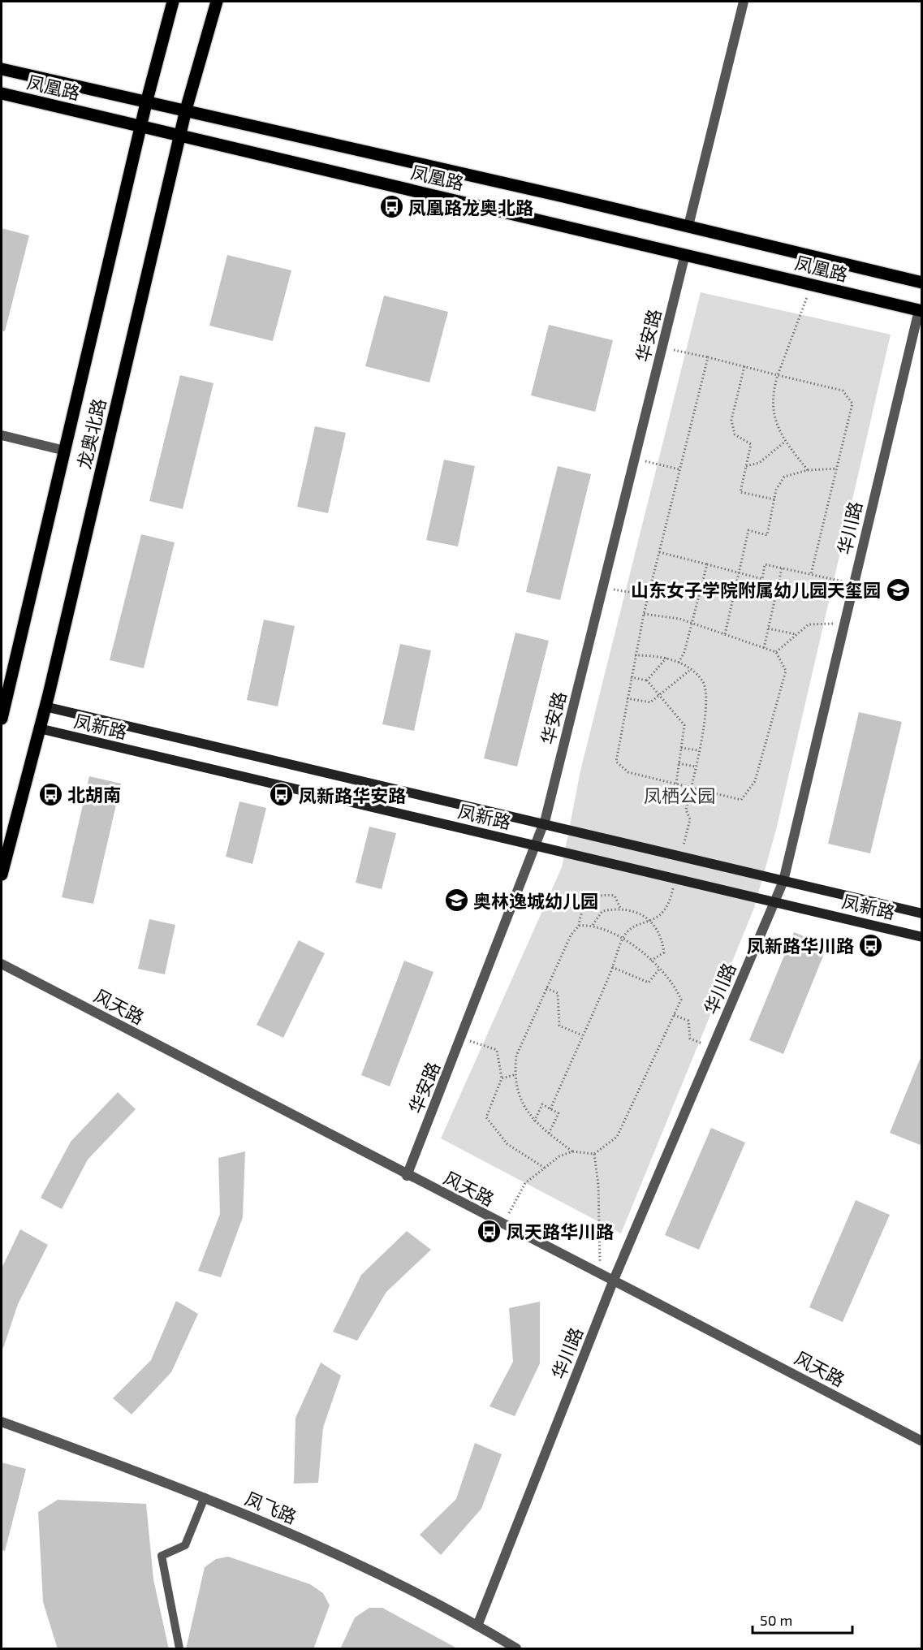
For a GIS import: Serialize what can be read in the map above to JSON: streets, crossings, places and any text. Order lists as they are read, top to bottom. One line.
{"streets":{"main road":["凤凰路","龙奥北路","凤新路"],"street":["华安路","华川路","风天路","凤飞路"]},"crossings":[["凤凰路","华安路"],["凤凰路","龙奥北路"],["凤凰路","华川路"],["华安路","凤新路"],["华安路","风天路"],["龙奥北路","凤新路"],["华川路","凤新路"],["华川路","风天路"],["华川路","凤飞路"]],"parks":["凤栖公园"],"places":{"bus stop":["凤凰路龙奥北路","北胡南","凤新路华安路","凤新路华川路","凤天路华川路"],"school or university":["山东女子学院附属幼儿园天玺园","奥林逸城幼儿园"]},"scale_bar":"50 m"}
